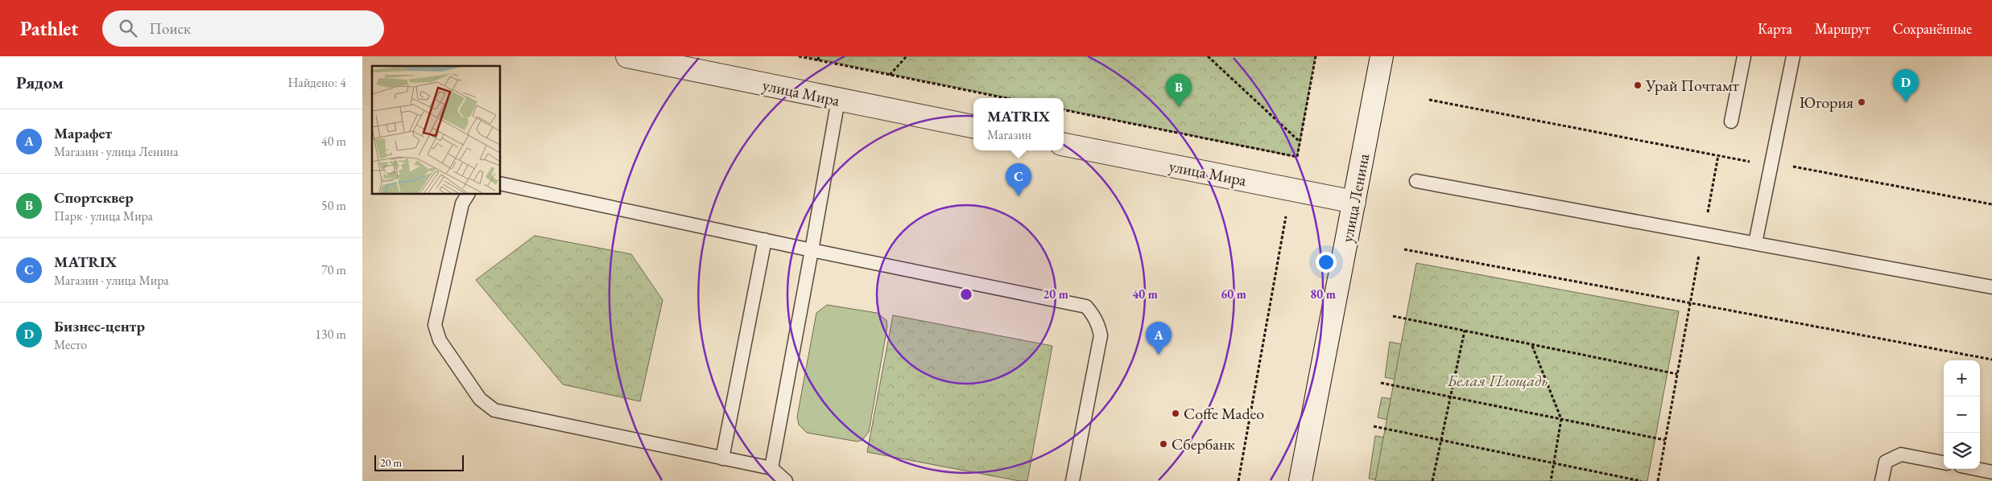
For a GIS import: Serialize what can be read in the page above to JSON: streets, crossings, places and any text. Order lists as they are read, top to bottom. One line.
{"streets":{"street":["улица Мира","улица Ленина"]},"crossings":[["улица Мира","улица Ленина"]],"parks":["Белая Площадь"],"places":["Урай Почтамт","Югория","Coffe Madeo","Сбербанк"],"scale_bar":"20 m","page":{"header":"Pathlet","search":"Поиск","nav":["Карта","Маршрут","Сохранённые"],"heading":["Рядом","Найдено: 4"],"pins":["D","B","C","A"],"popup":["MATRIX","Магазин"],"list":[{"mark":"A","name":"Марафет","note":"Магазин · улица Ленина","value":"40 m"},{"mark":"B","name":"Спортсквер","note":"Парк · улица Мира","value":"50 m"},{"mark":"C","name":"MATRIX","note":"Магазин · улица Мира","value":"70 m"},{"mark":"D","name":"Бизнес-центр","note":"Место","value":"130 m"}],"map_buttons":["+","−"],"scale":"20 m"},"rings":["20 m","40 m","60 m","80 m"]}
